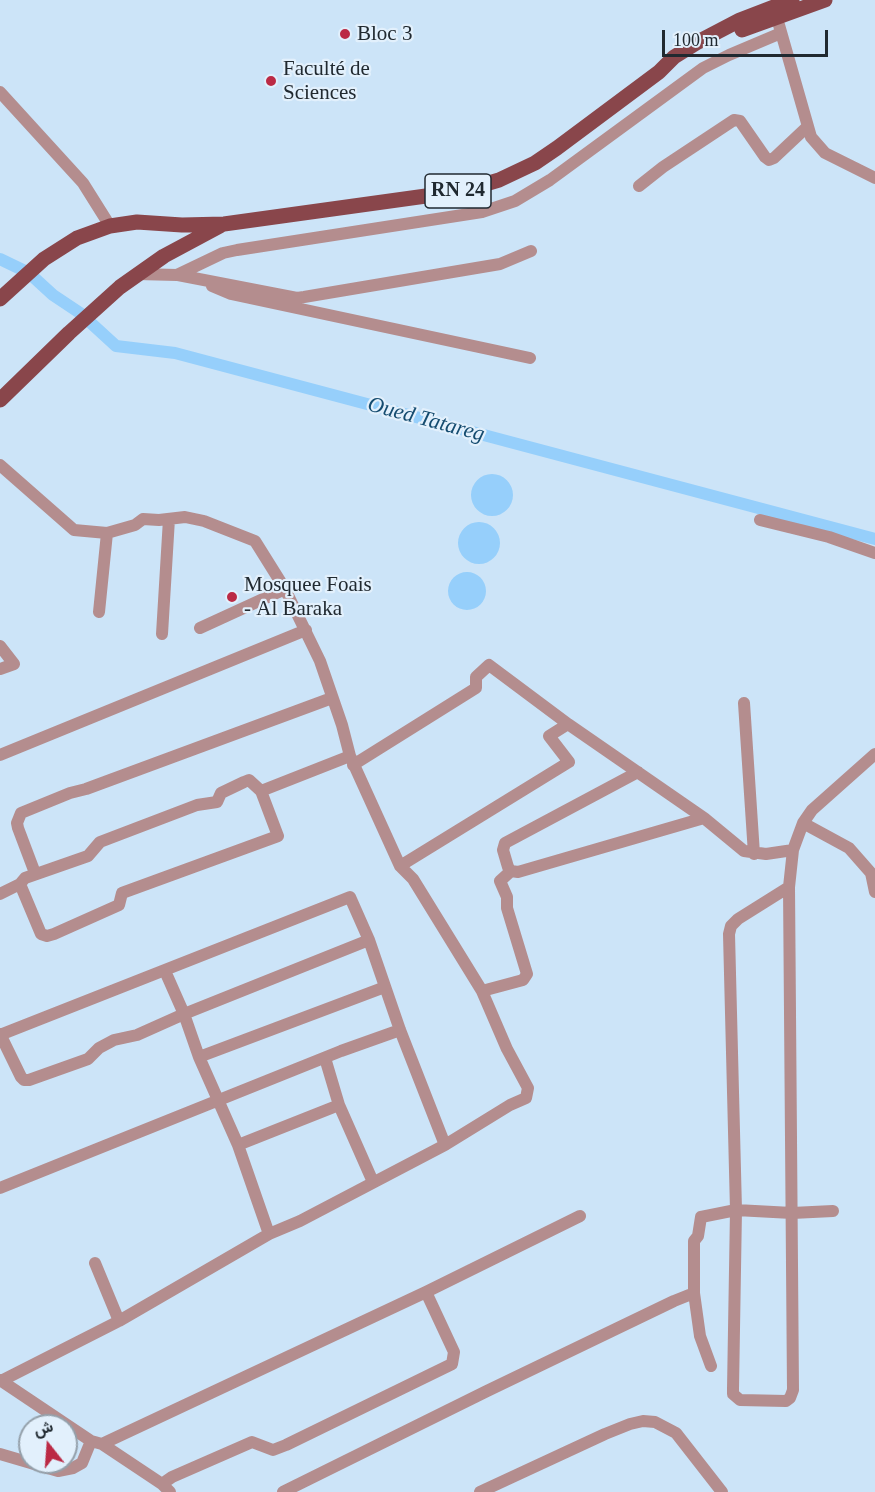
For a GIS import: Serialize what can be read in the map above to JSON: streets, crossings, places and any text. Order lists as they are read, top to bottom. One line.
{"streets":{"main road":["RN 24"]},"water":["Oued Tatareg"],"places":["Bloc 3","Faculté de Sciences","Mosquee Foais - Al Baraka"],"scale_bar":"100 m","north":"top"}
